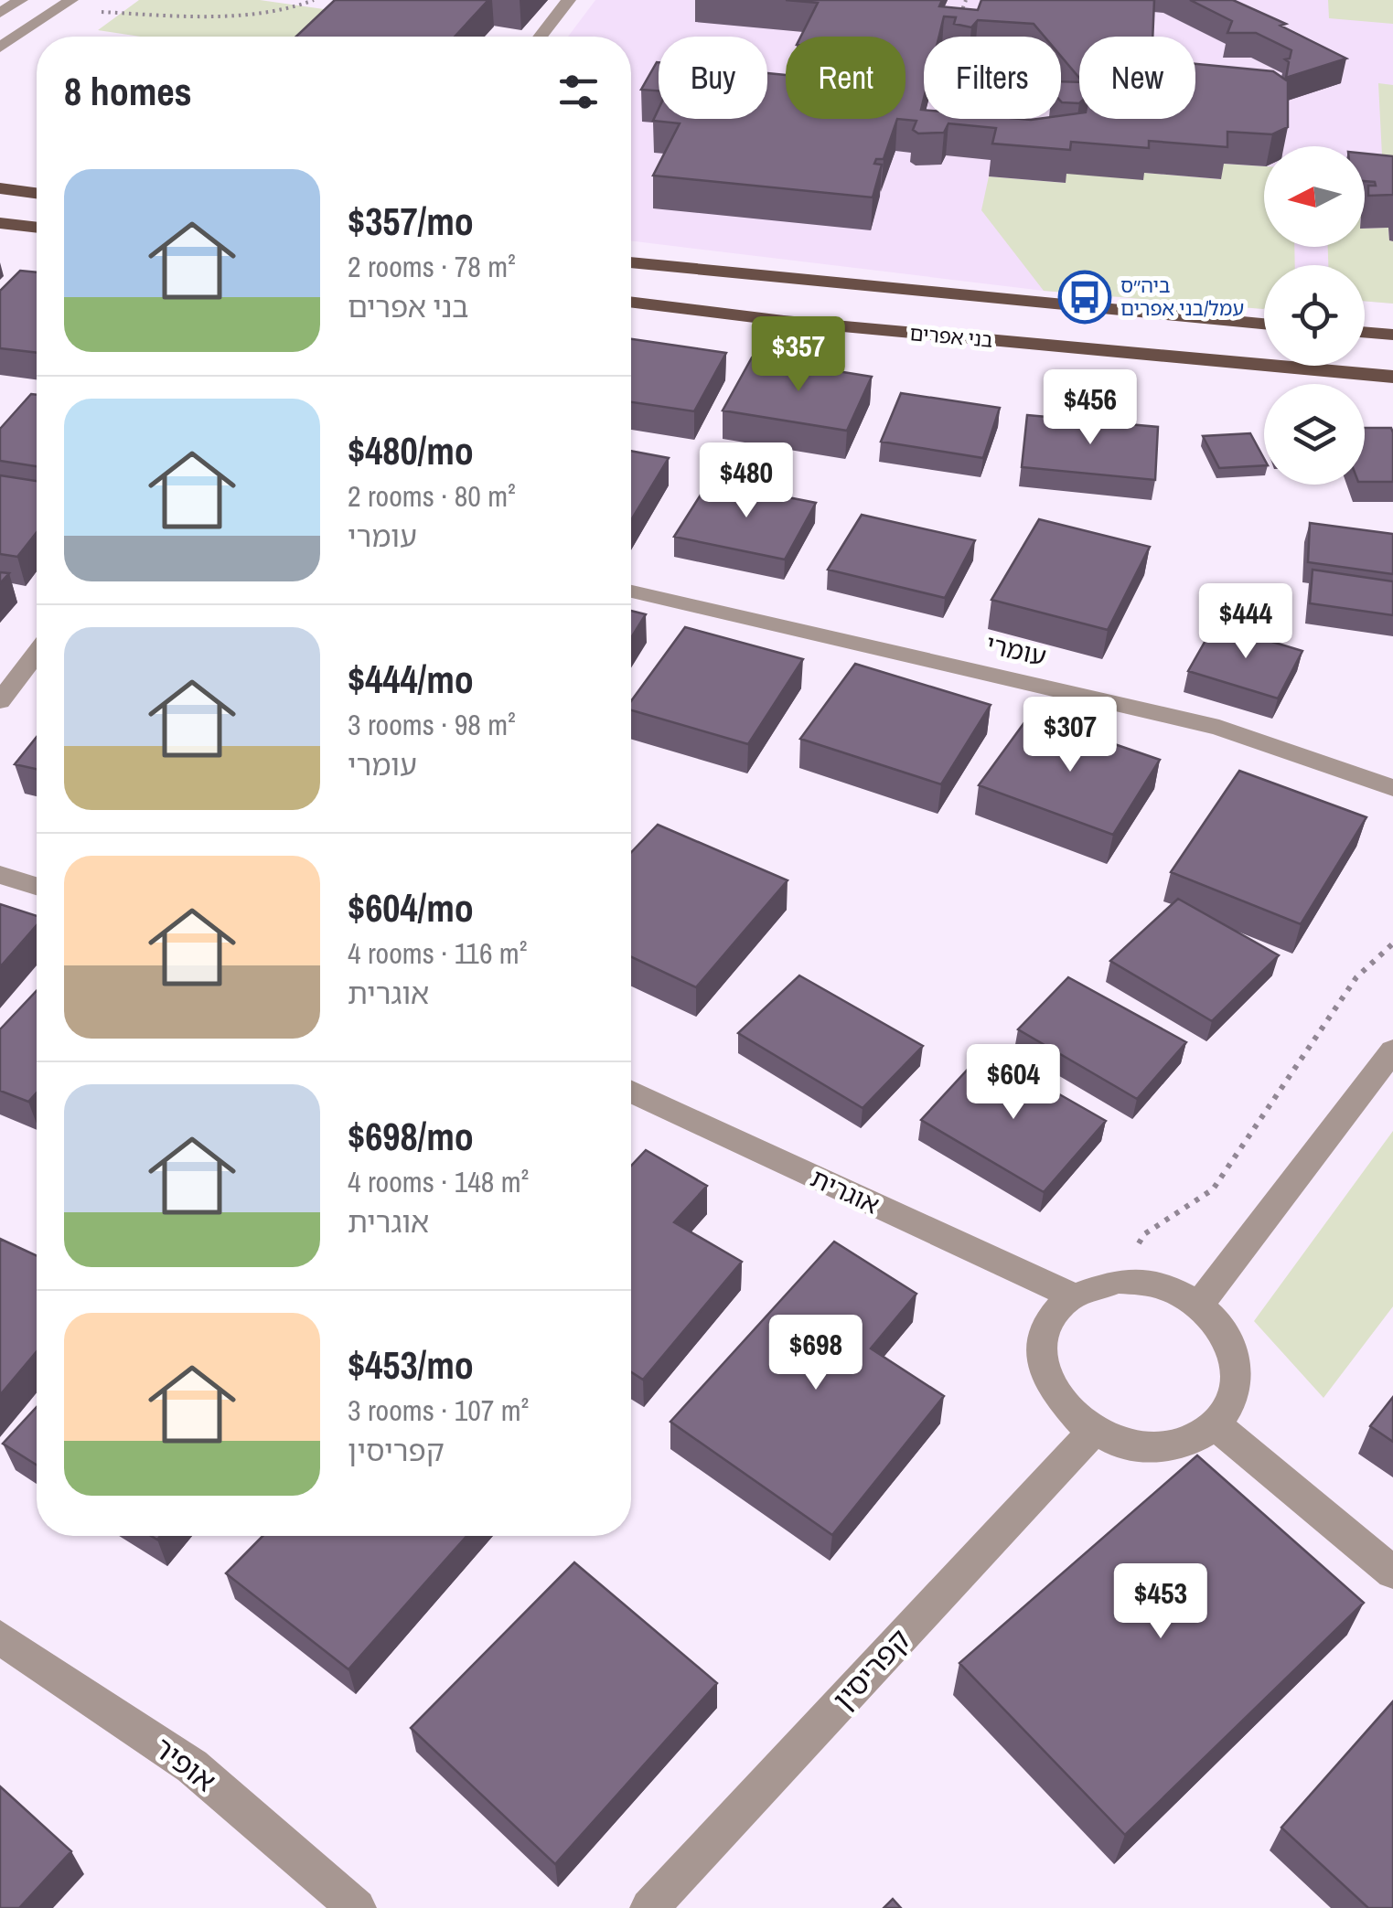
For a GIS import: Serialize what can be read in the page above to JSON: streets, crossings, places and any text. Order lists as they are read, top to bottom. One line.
{"streets":{"main road":["בני אפרים"],"street":["עומרי","אוגרית","קפריסין","אופיר"]},"crossings":[["אוגרית","קפריסין"]],"places":{"bus stop":["ביה״ס עמל/בני אפרים"]},"north":"left","page":{"chip":["Buy","Rent","Filters","New"],"heading":"8 homes","list":[{"name":"$357/mo","note":"2 rooms · 78 m² · בני אפרים"},{"name":"$480/mo","note":"2 rooms · 80 m² · עומרי"},{"name":"$444/mo","note":"3 rooms · 98 m² · עומרי"},{"name":"$604/mo","note":"4 rooms · 116 m² · אוגרית"},{"name":"$698/mo","note":"4 rooms · 148 m² · אוגרית"},{"name":"$453/mo","note":"3 rooms · 107 m² · קפריסין"}],"price":["$357","$456","$480","$444","$307","$604","$698","$453"]}}
